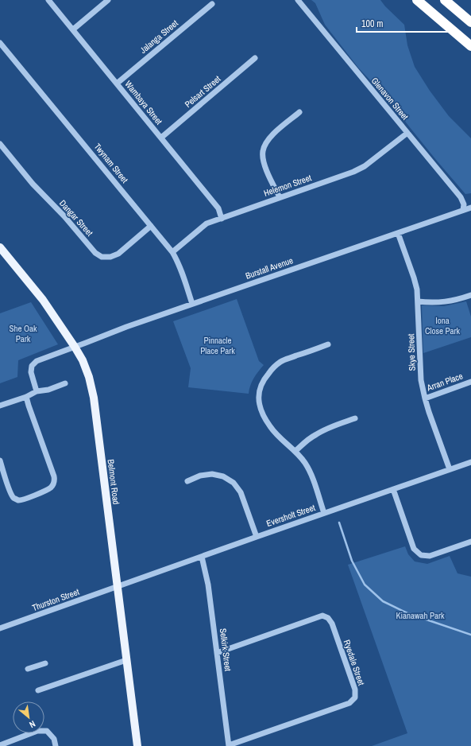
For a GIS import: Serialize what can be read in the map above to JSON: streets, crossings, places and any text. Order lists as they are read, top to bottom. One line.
{"streets":{"main road":["Belmont Road"],"street":["Jalanga Street","Pelsart Street","Glenavon Street","Wambaya Street","Twynam Street","Helemon Street","Dangar Street","Burstall Avenue","Skye Street","Arran Place","Eversholt Street","Thurston Street","Selkirk Street","Ryedale Street"]},"crossings":[["Jalanga Street","Wambaya Street"],["Pelsart Street","Wambaya Street"],["Glenavon Street","Helemon Street"],["Glenavon Street","Burstall Avenue"],["Wambaya Street","Helemon Street"],["Twynam Street","Helemon Street"],["Twynam Street","Dangar Street"],["Twynam Street","Burstall Avenue"],["Burstall Avenue","Skye Street"],["Burstall Avenue","Belmont Road"],["Skye Street","Arran Place"],["Skye Street","Eversholt Street"],["Belmont Road","Eversholt Street"],["Belmont Road","Thurston Street"],["Eversholt Street","Thurston Street"],["Eversholt Street","Selkirk Street"],["Selkirk Street","Ryedale Street"]],"parks":["Iona Close Park","She Oak Park","Pinnacle Place Park","Kianawah Park"],"scale_bar":"100 m","north":"bottom right"}
